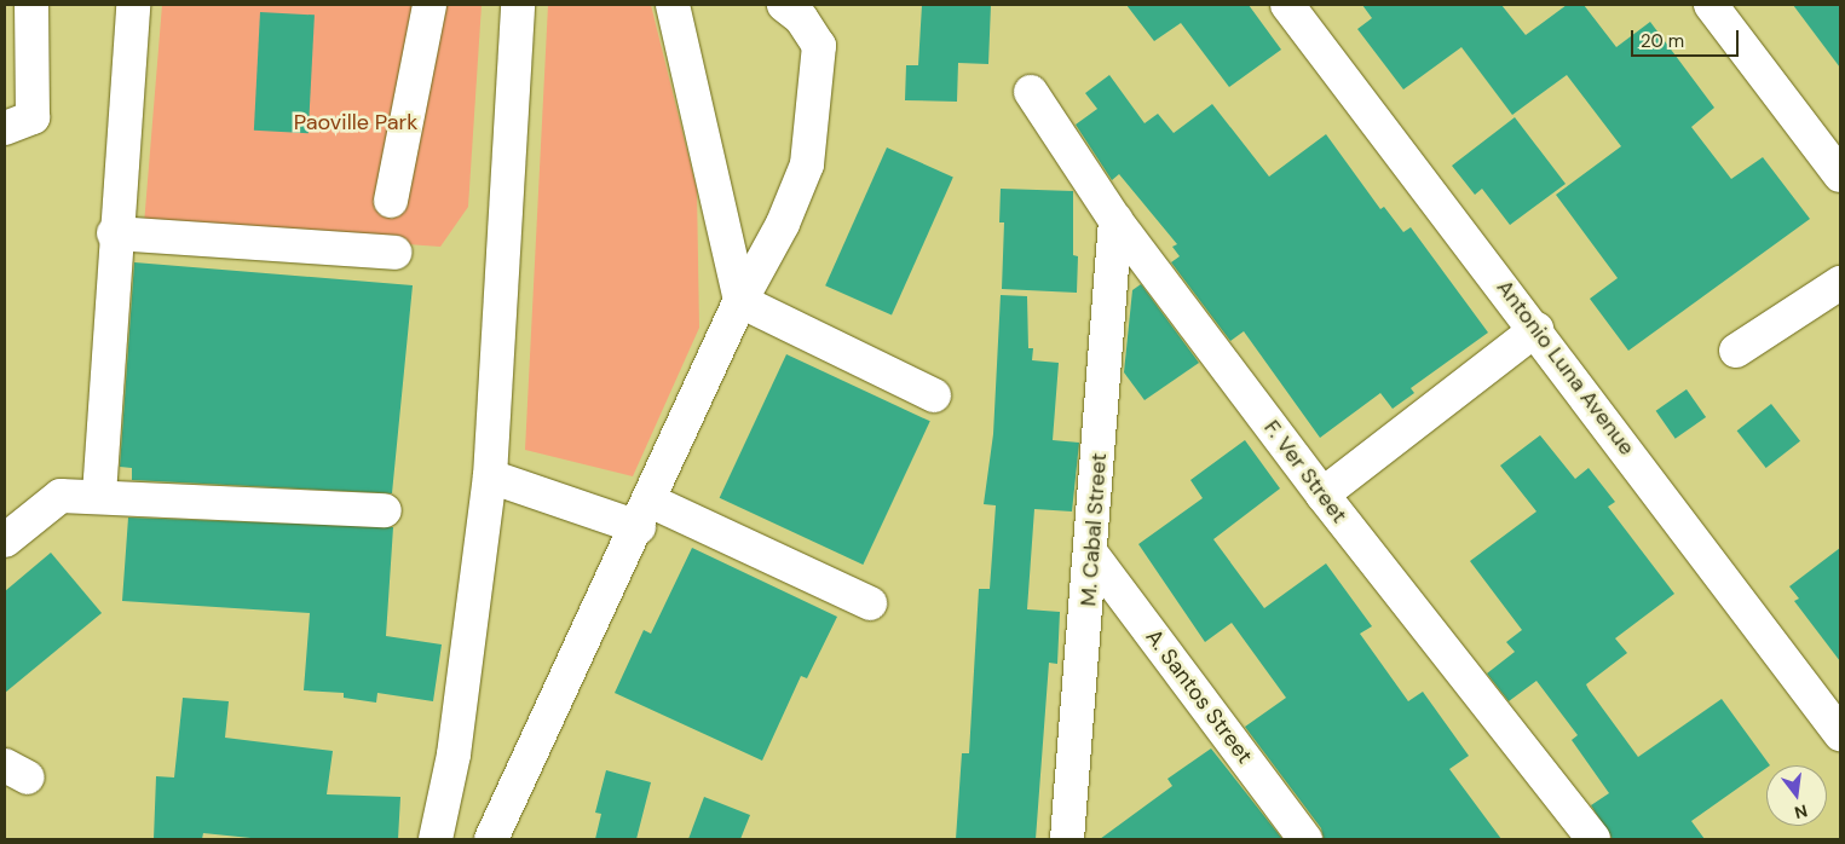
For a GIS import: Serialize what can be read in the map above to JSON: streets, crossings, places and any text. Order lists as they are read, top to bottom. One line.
{"streets":{"street":["Antonio Luna Avenue","F. Ver Street","M. Cabal Street","A. Santos Street"]},"crossings":[["F. Ver Street","M. Cabal Street"],["M. Cabal Street","A. Santos Street"]],"parks":["Paoville Park"],"scale_bar":"20 m","north":"bottom"}
